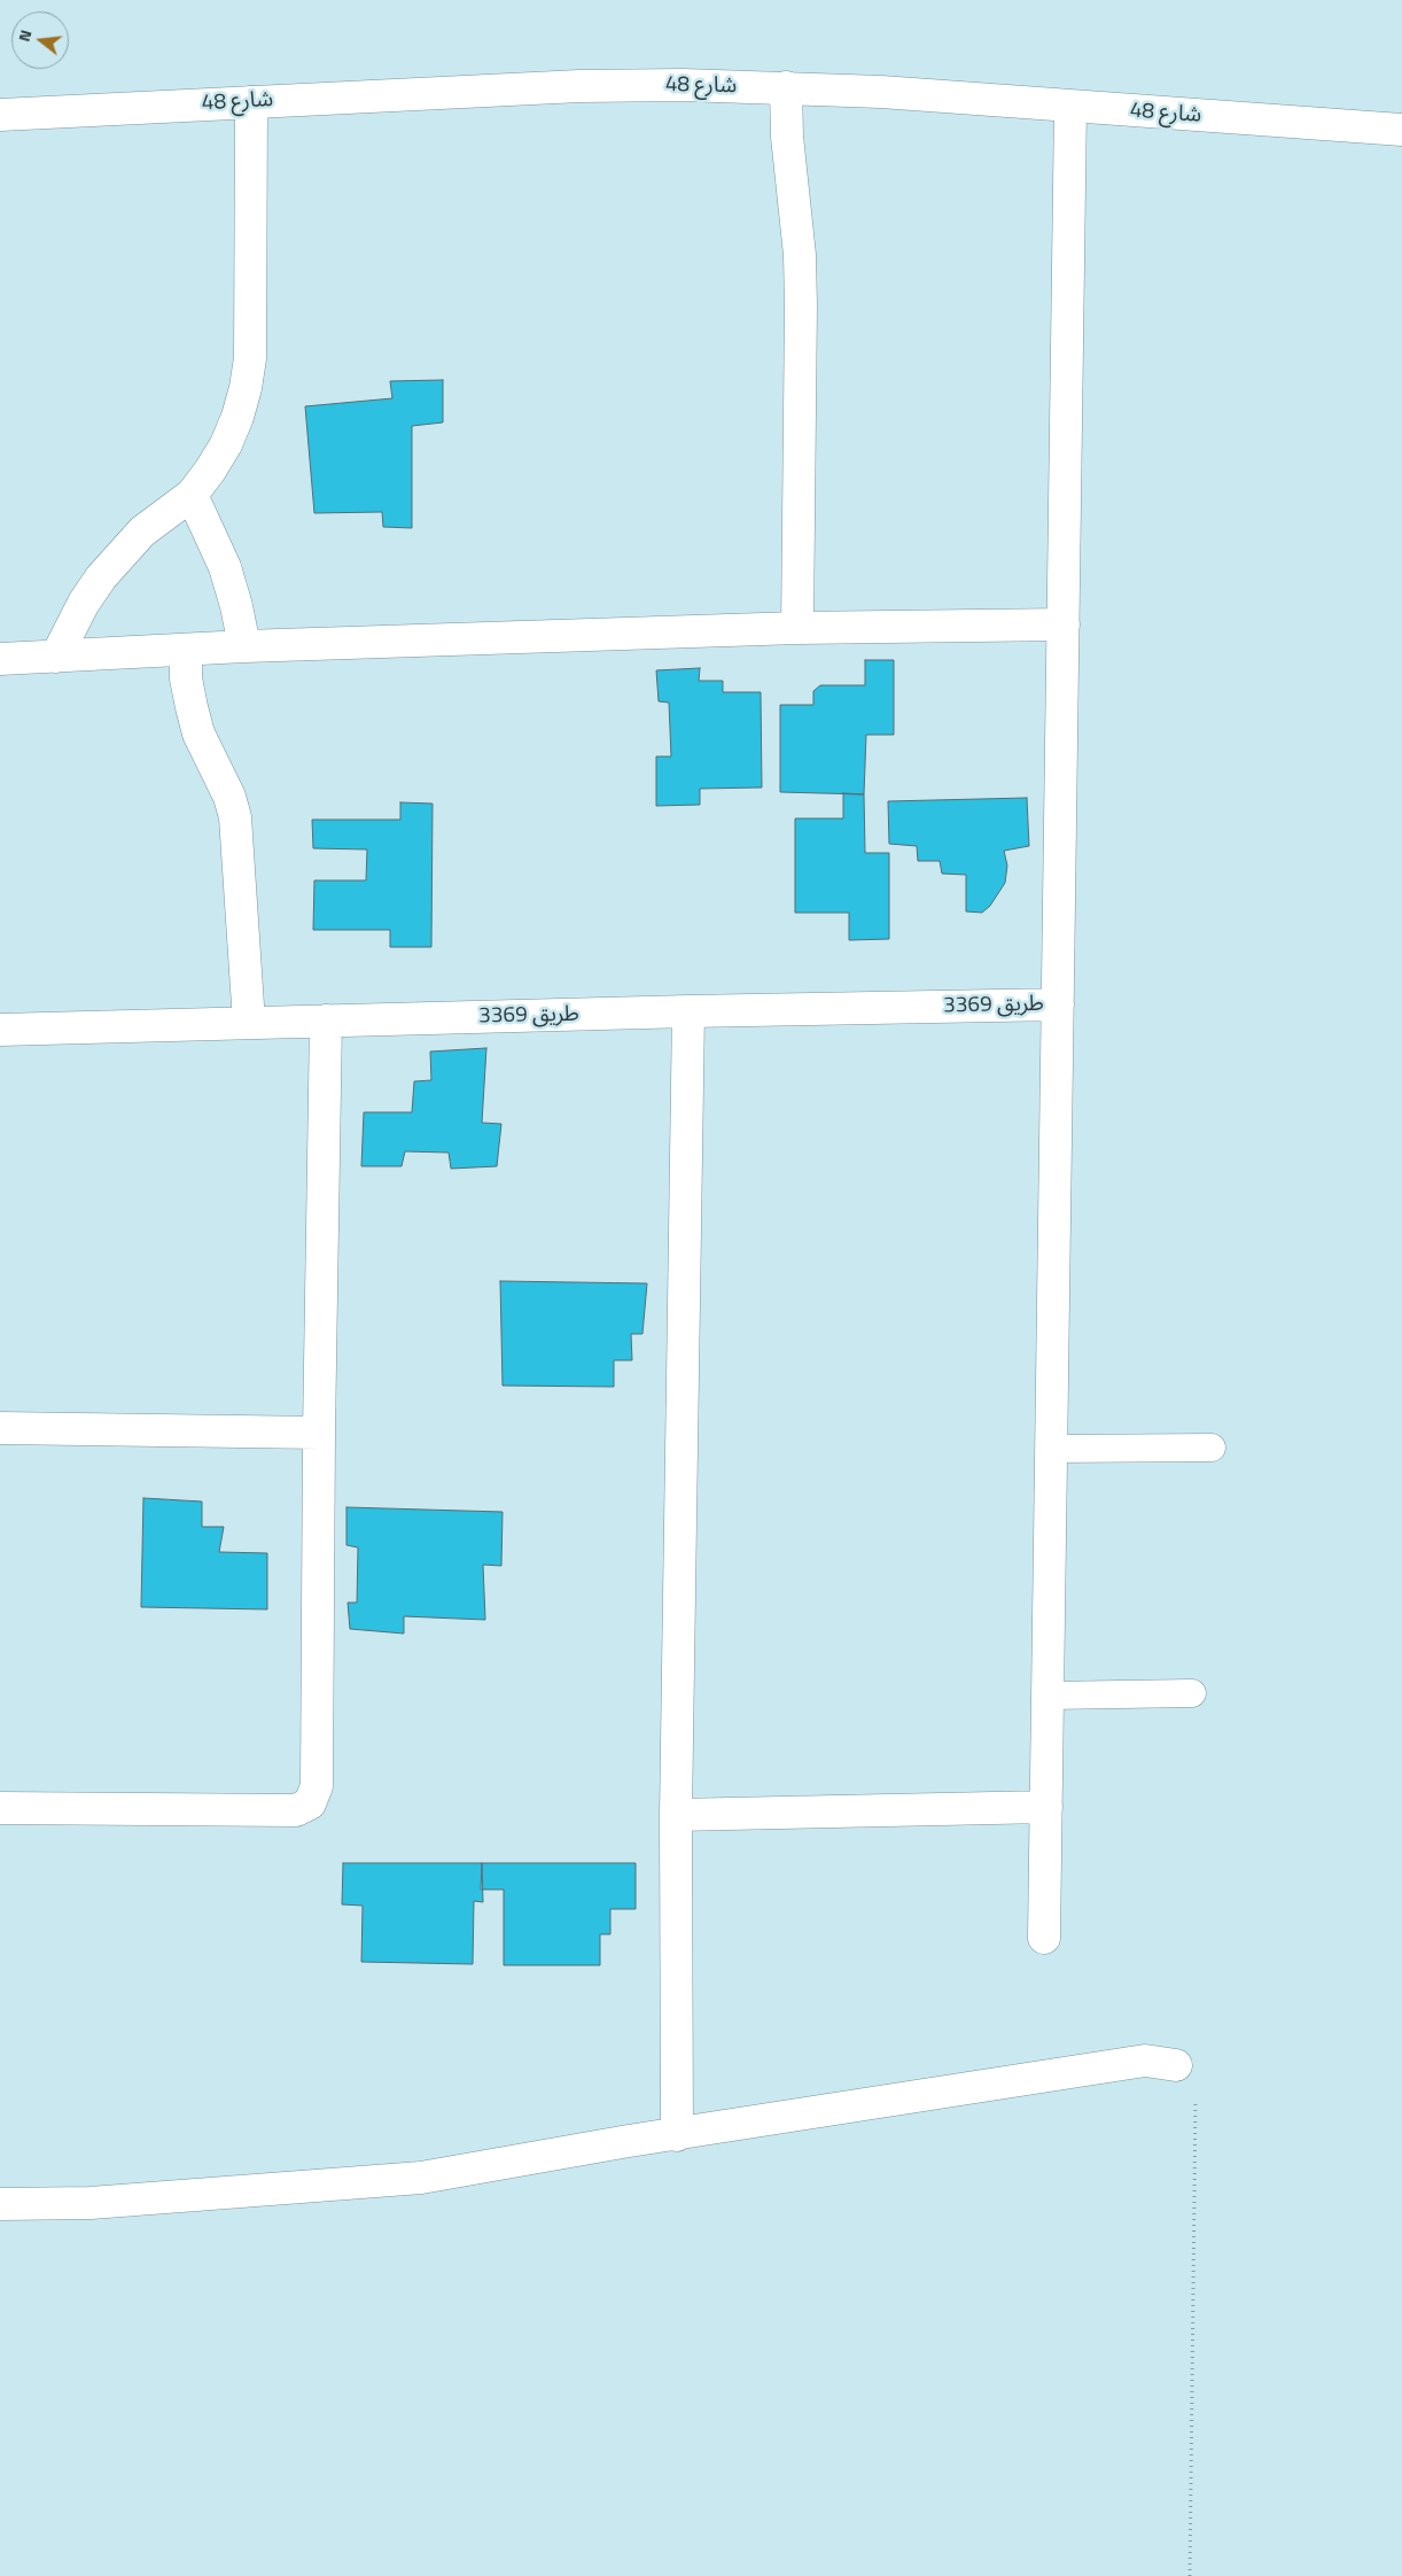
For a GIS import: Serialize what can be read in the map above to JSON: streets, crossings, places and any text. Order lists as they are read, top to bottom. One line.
{"streets":{"street":["شارع 48","طريق 3369"]},"north":"left"}
